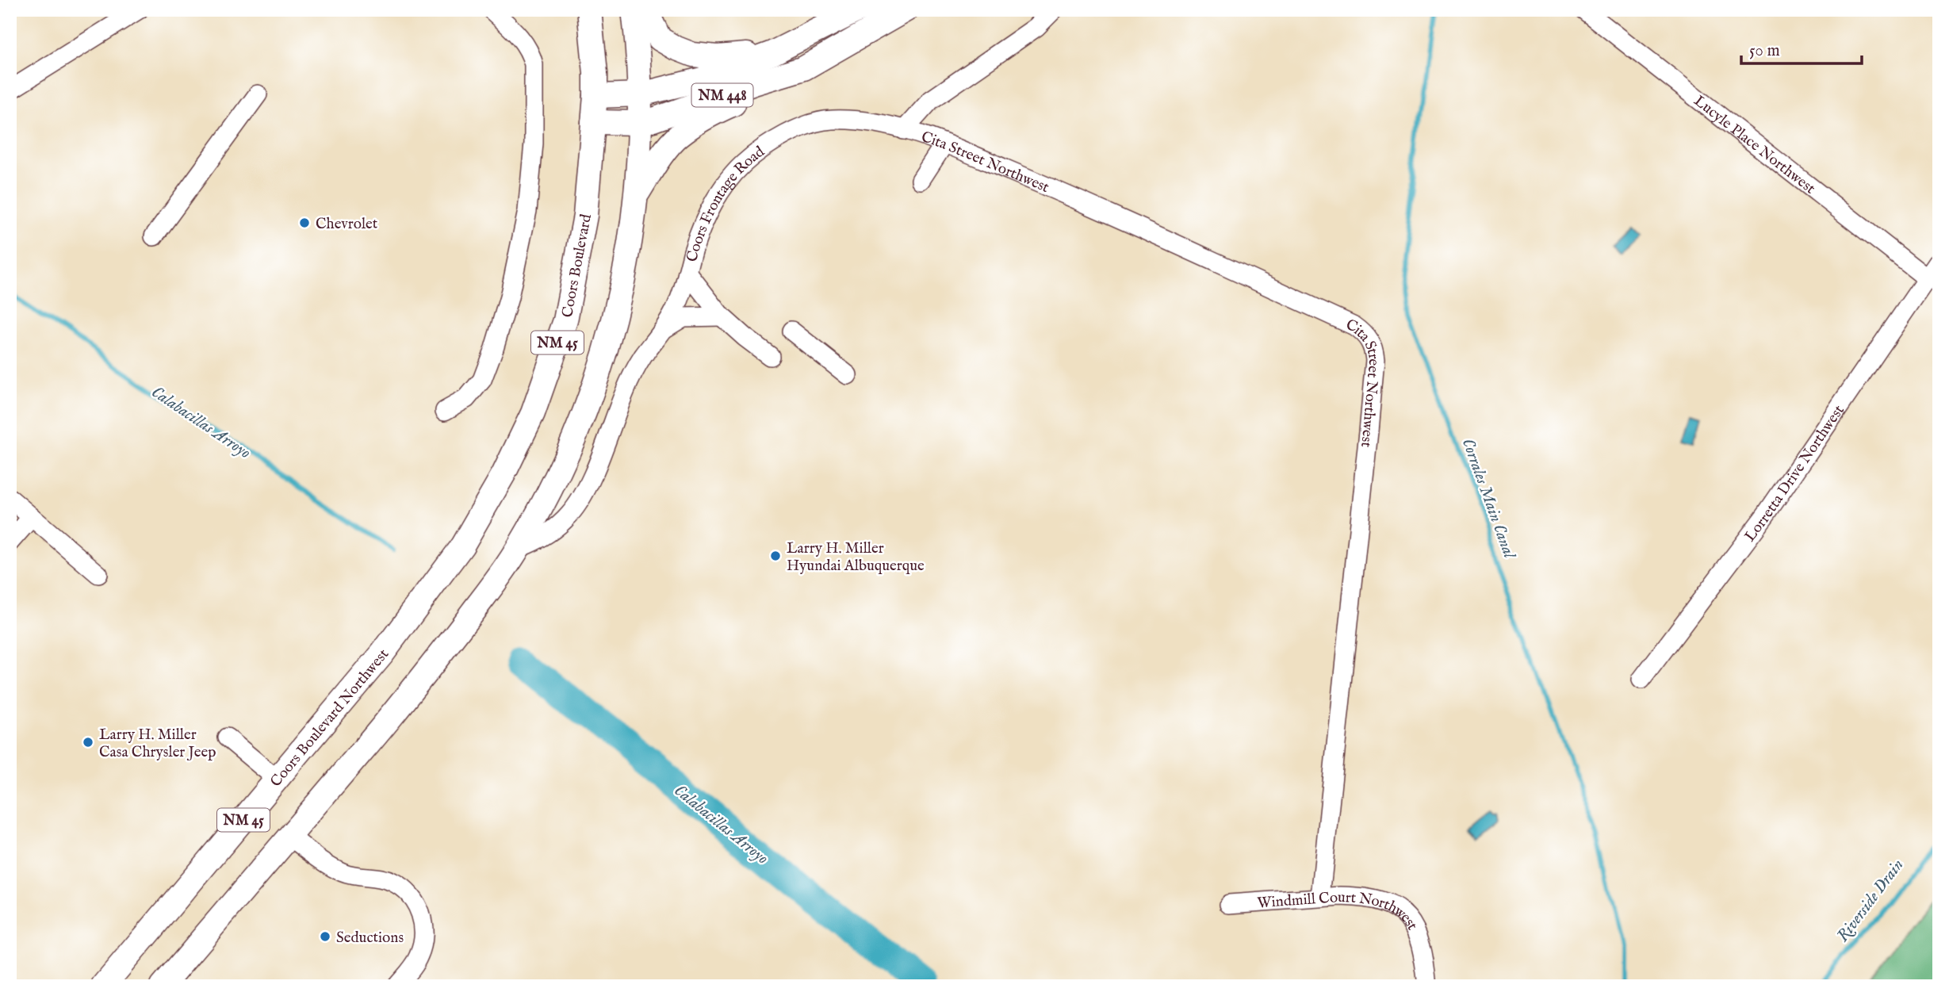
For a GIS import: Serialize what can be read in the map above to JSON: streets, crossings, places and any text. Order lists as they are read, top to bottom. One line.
{"streets":{"main road":["NM 448","Coors Boulevard","NM 45","Coors Boulevard Northwest"],"street":["Lucyle Place Northwest","Cita Street Northwest","Coors Frontage Road","Lorretta Drive Northwest","Windmill Court Northwest"]},"crossings":[["NM 448","Coors Boulevard"],["NM 448","NM 45"],["Lucyle Place Northwest","Lorretta Drive Northwest"],["Cita Street Northwest","Coors Frontage Road"],["Cita Street Northwest","Windmill Court Northwest"],["Coors Frontage Road","NM 45"],["Coors Boulevard","NM 45"],["Coors Boulevard","Coors Boulevard Northwest"]],"water":["Calabacillas Arroyo","Corrales Main Canal","Riverside Drain"],"places":["Chevrolet","Larry H. Miller Hyundai Albuquerque","Larry H. Miller Casa Chrysler Jeep","Seductions"],"scale_bar":"50 m"}
